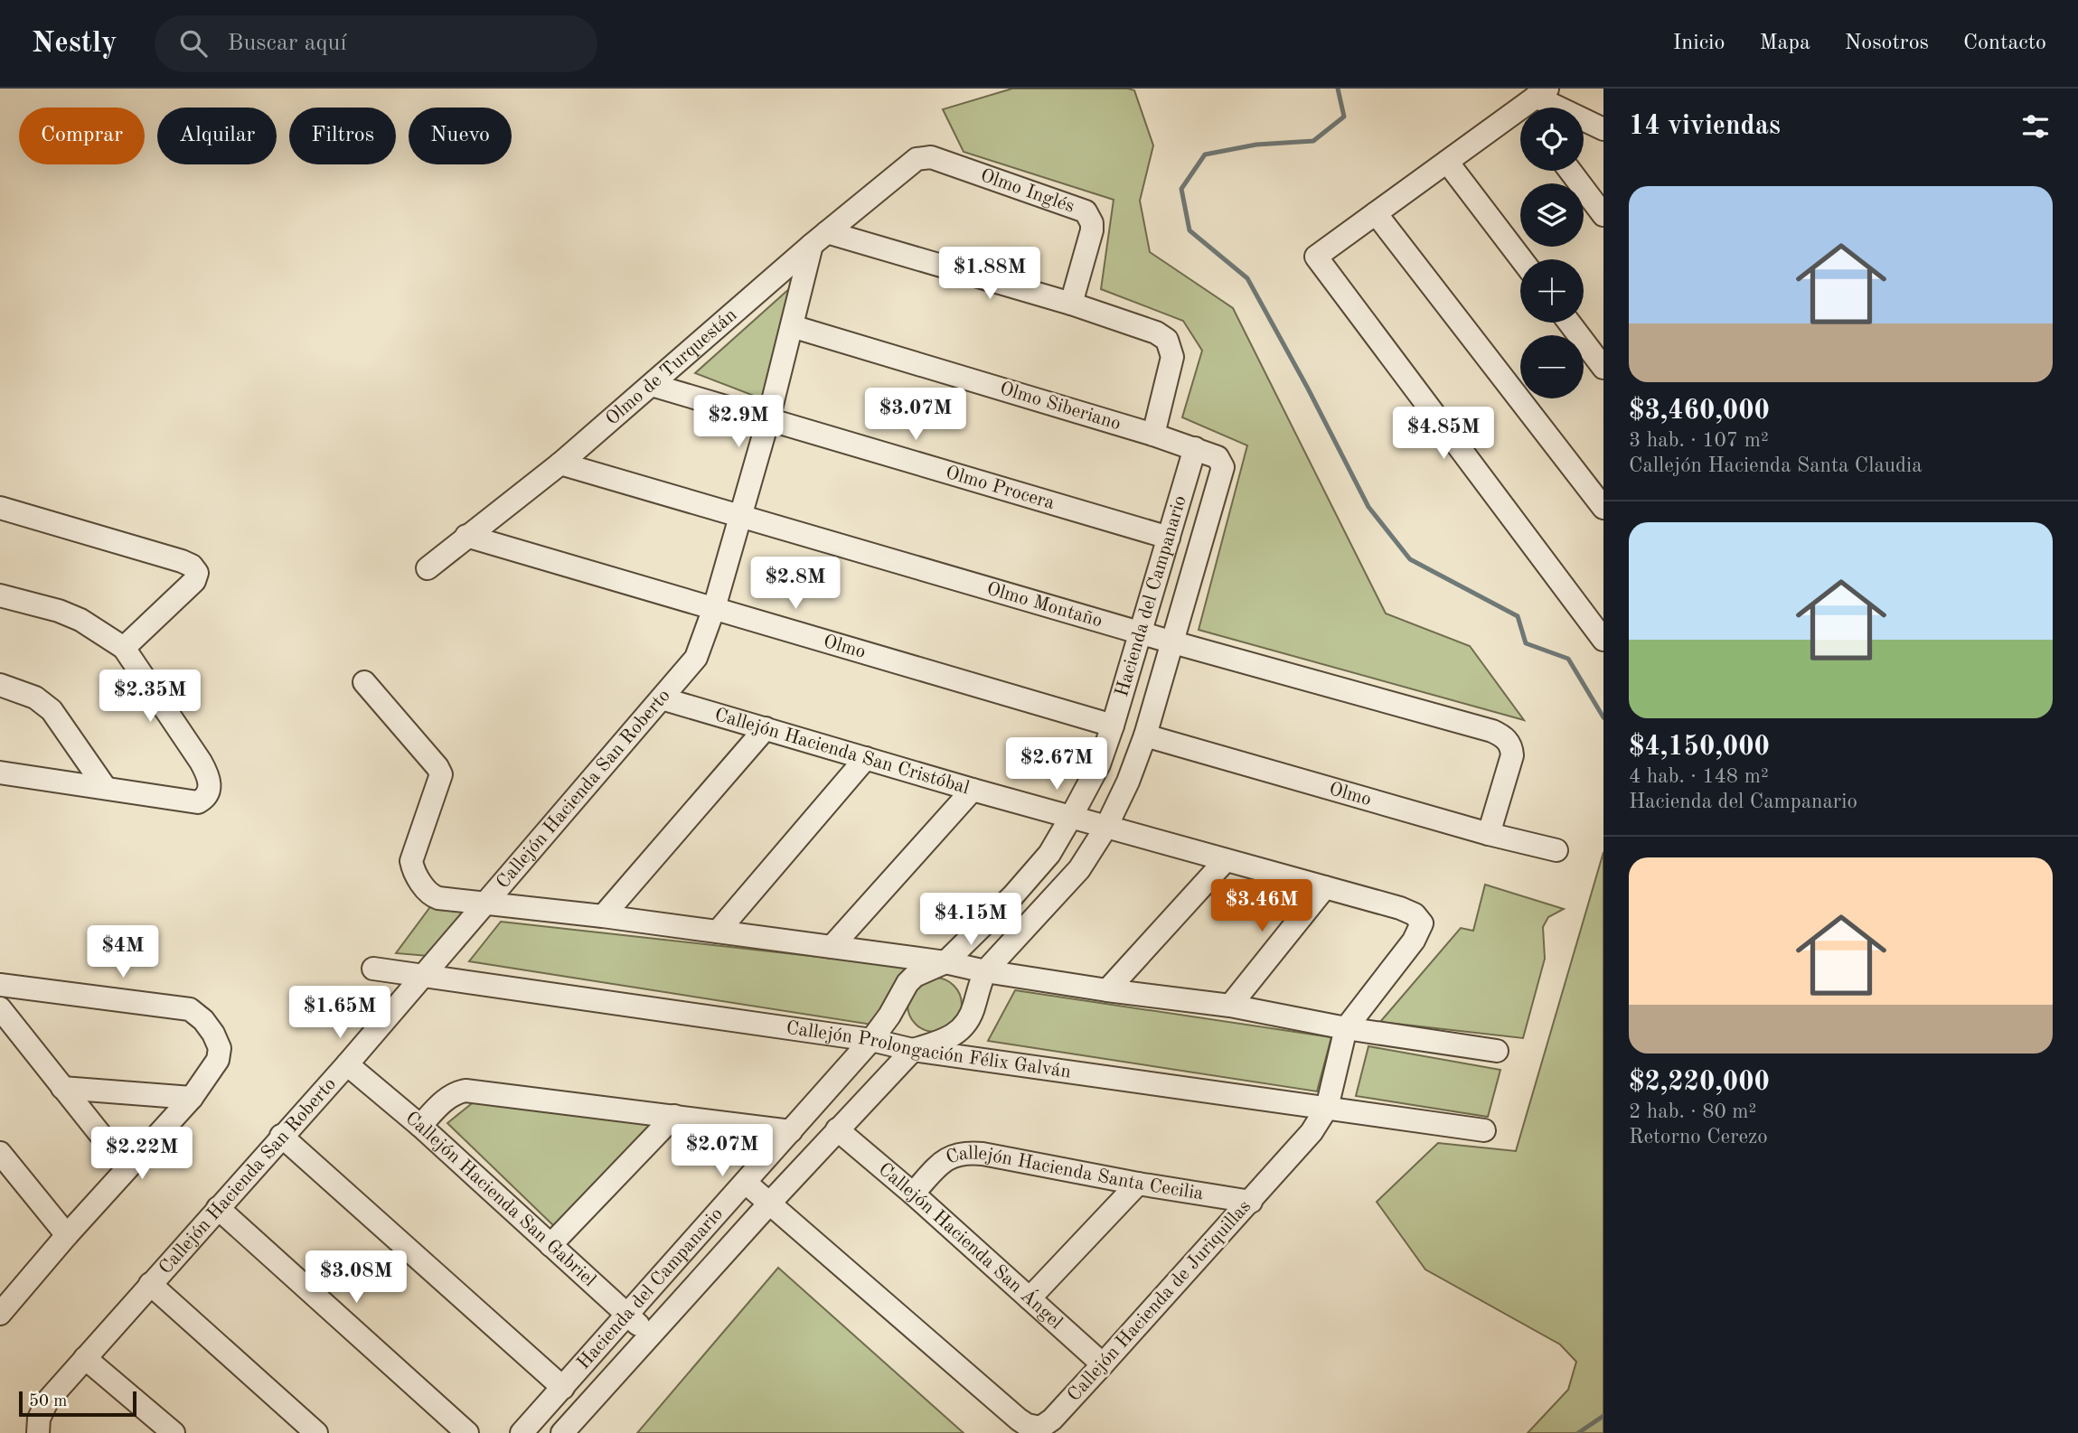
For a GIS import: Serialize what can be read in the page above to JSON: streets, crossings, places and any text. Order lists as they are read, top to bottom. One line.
{"streets":{"street":["Olmo Inglés","Olmo de Turquestán","Olmo Siberiano","Olmo Procera","Hacienda del Campanario","Olmo Montaño","Olmo","Callejón Hacienda San Cristóbal","Callejón Hacienda San Roberto","Callejón Prolongación Félix Galván","Callejón Hacienda Santa Cecilia","Callejón Hacienda San Gabriel","Callejón Hacienda San Ángel","Callejón Hacienda de Juriquillas"]},"crossings":[["Olmo Inglés","Olmo de Turquestán"],["Olmo de Turquestán","Olmo Procera"],["Olmo de Turquestán","Olmo Montaño"],["Olmo de Turquestán","Olmo"],["Olmo de Turquestán","Callejón Hacienda San Roberto"],["Olmo Siberiano","Hacienda del Campanario"],["Olmo Siberiano","Callejón Hacienda San Roberto"],["Olmo Procera","Hacienda del Campanario"],["Olmo Procera","Callejón Hacienda San Roberto"],["Hacienda del Campanario","Olmo Montaño"],["Hacienda del Campanario","Olmo"],["Hacienda del Campanario","Callejón Hacienda San Cristóbal"],["Hacienda del Campanario","Callejón Prolongación Félix Galván"],["Hacienda del Campanario","Callejón Hacienda San Gabriel"],["Hacienda del Campanario","Callejón Hacienda San Ángel"],["Hacienda del Campanario","Callejón Hacienda de Juriquillas"],["Olmo Montaño","Olmo"],["Olmo Montaño","Callejón Hacienda San Roberto"],["Olmo","Callejón Hacienda San Roberto"],["Callejón Hacienda San Cristóbal","Callejón Hacienda San Roberto"],["Callejón Hacienda San Cristóbal","Callejón Hacienda de Juriquillas"],["Callejón Hacienda San Roberto","Callejón Prolongación Félix Galván"],["Callejón Hacienda San Roberto","Callejón Hacienda San Gabriel"],["Callejón Prolongación Félix Galván","Callejón Hacienda de Juriquillas"],["Callejón Hacienda Santa Cecilia","Callejón Hacienda San Ángel"],["Callejón Hacienda Santa Cecilia","Callejón Hacienda de Juriquillas"],["Callejón Hacienda San Ángel","Callejón Hacienda de Juriquillas"]],"scale_bar":"50 m","page":{"header":"Nestly","search":"Buscar aquí","nav":["Inicio","Mapa","Nosotros","Contacto"],"heading":"14 viviendas","map_buttons":["+","−"],"chip":["Comprar","Alquilar","Filtros","Nuevo"],"list":[{"name":"$3,460,000","note":"3 hab. · 107 m² · Callejón Hacienda Santa Claudia"},{"name":"$4,150,000","note":"4 hab. · 148 m² · Hacienda del Campanario"},{"name":"$2,220,000","note":"2 hab. · 80 m² · Retorno Cerezo"}],"price":["$1.88M","$3.07M","$2.9M","$4.85M","$2.8M","$2.35M","$2.67M","$3.46M","$4.15M","$4M","$1.65M","$2.07M","$2.22M","$3.08M"],"scale":"50 m"}}
